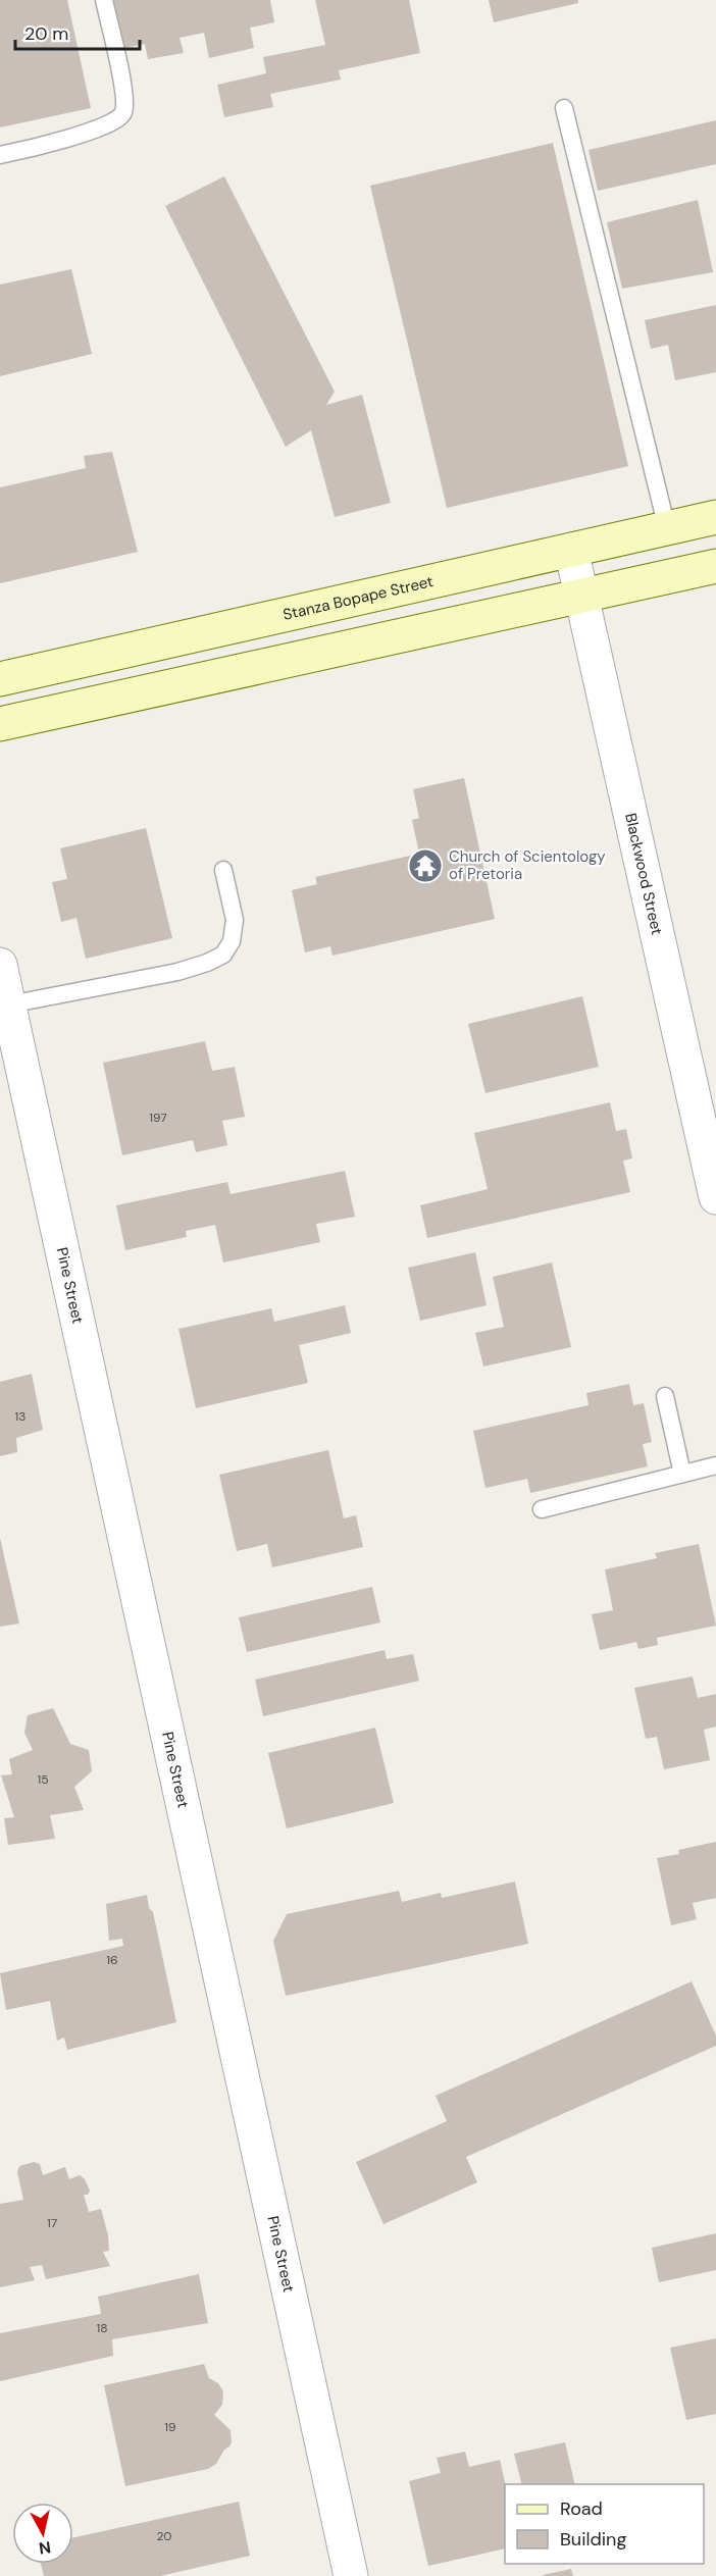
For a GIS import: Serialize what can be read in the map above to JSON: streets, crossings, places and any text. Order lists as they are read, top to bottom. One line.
{"streets":{"main road":["Stanza Bopape Street"],"street":["Blackwood Street","Pine Street"]},"crossings":[["Stanza Bopape Street","Blackwood Street"]],"places":{"temple":["Church of Scientology of Pretoria"]},"house_numbers":["197","13","15","16","17","18","19","20"],"legend":["Road","Building"],"scale_bar":"20 m","north":"bottom"}
